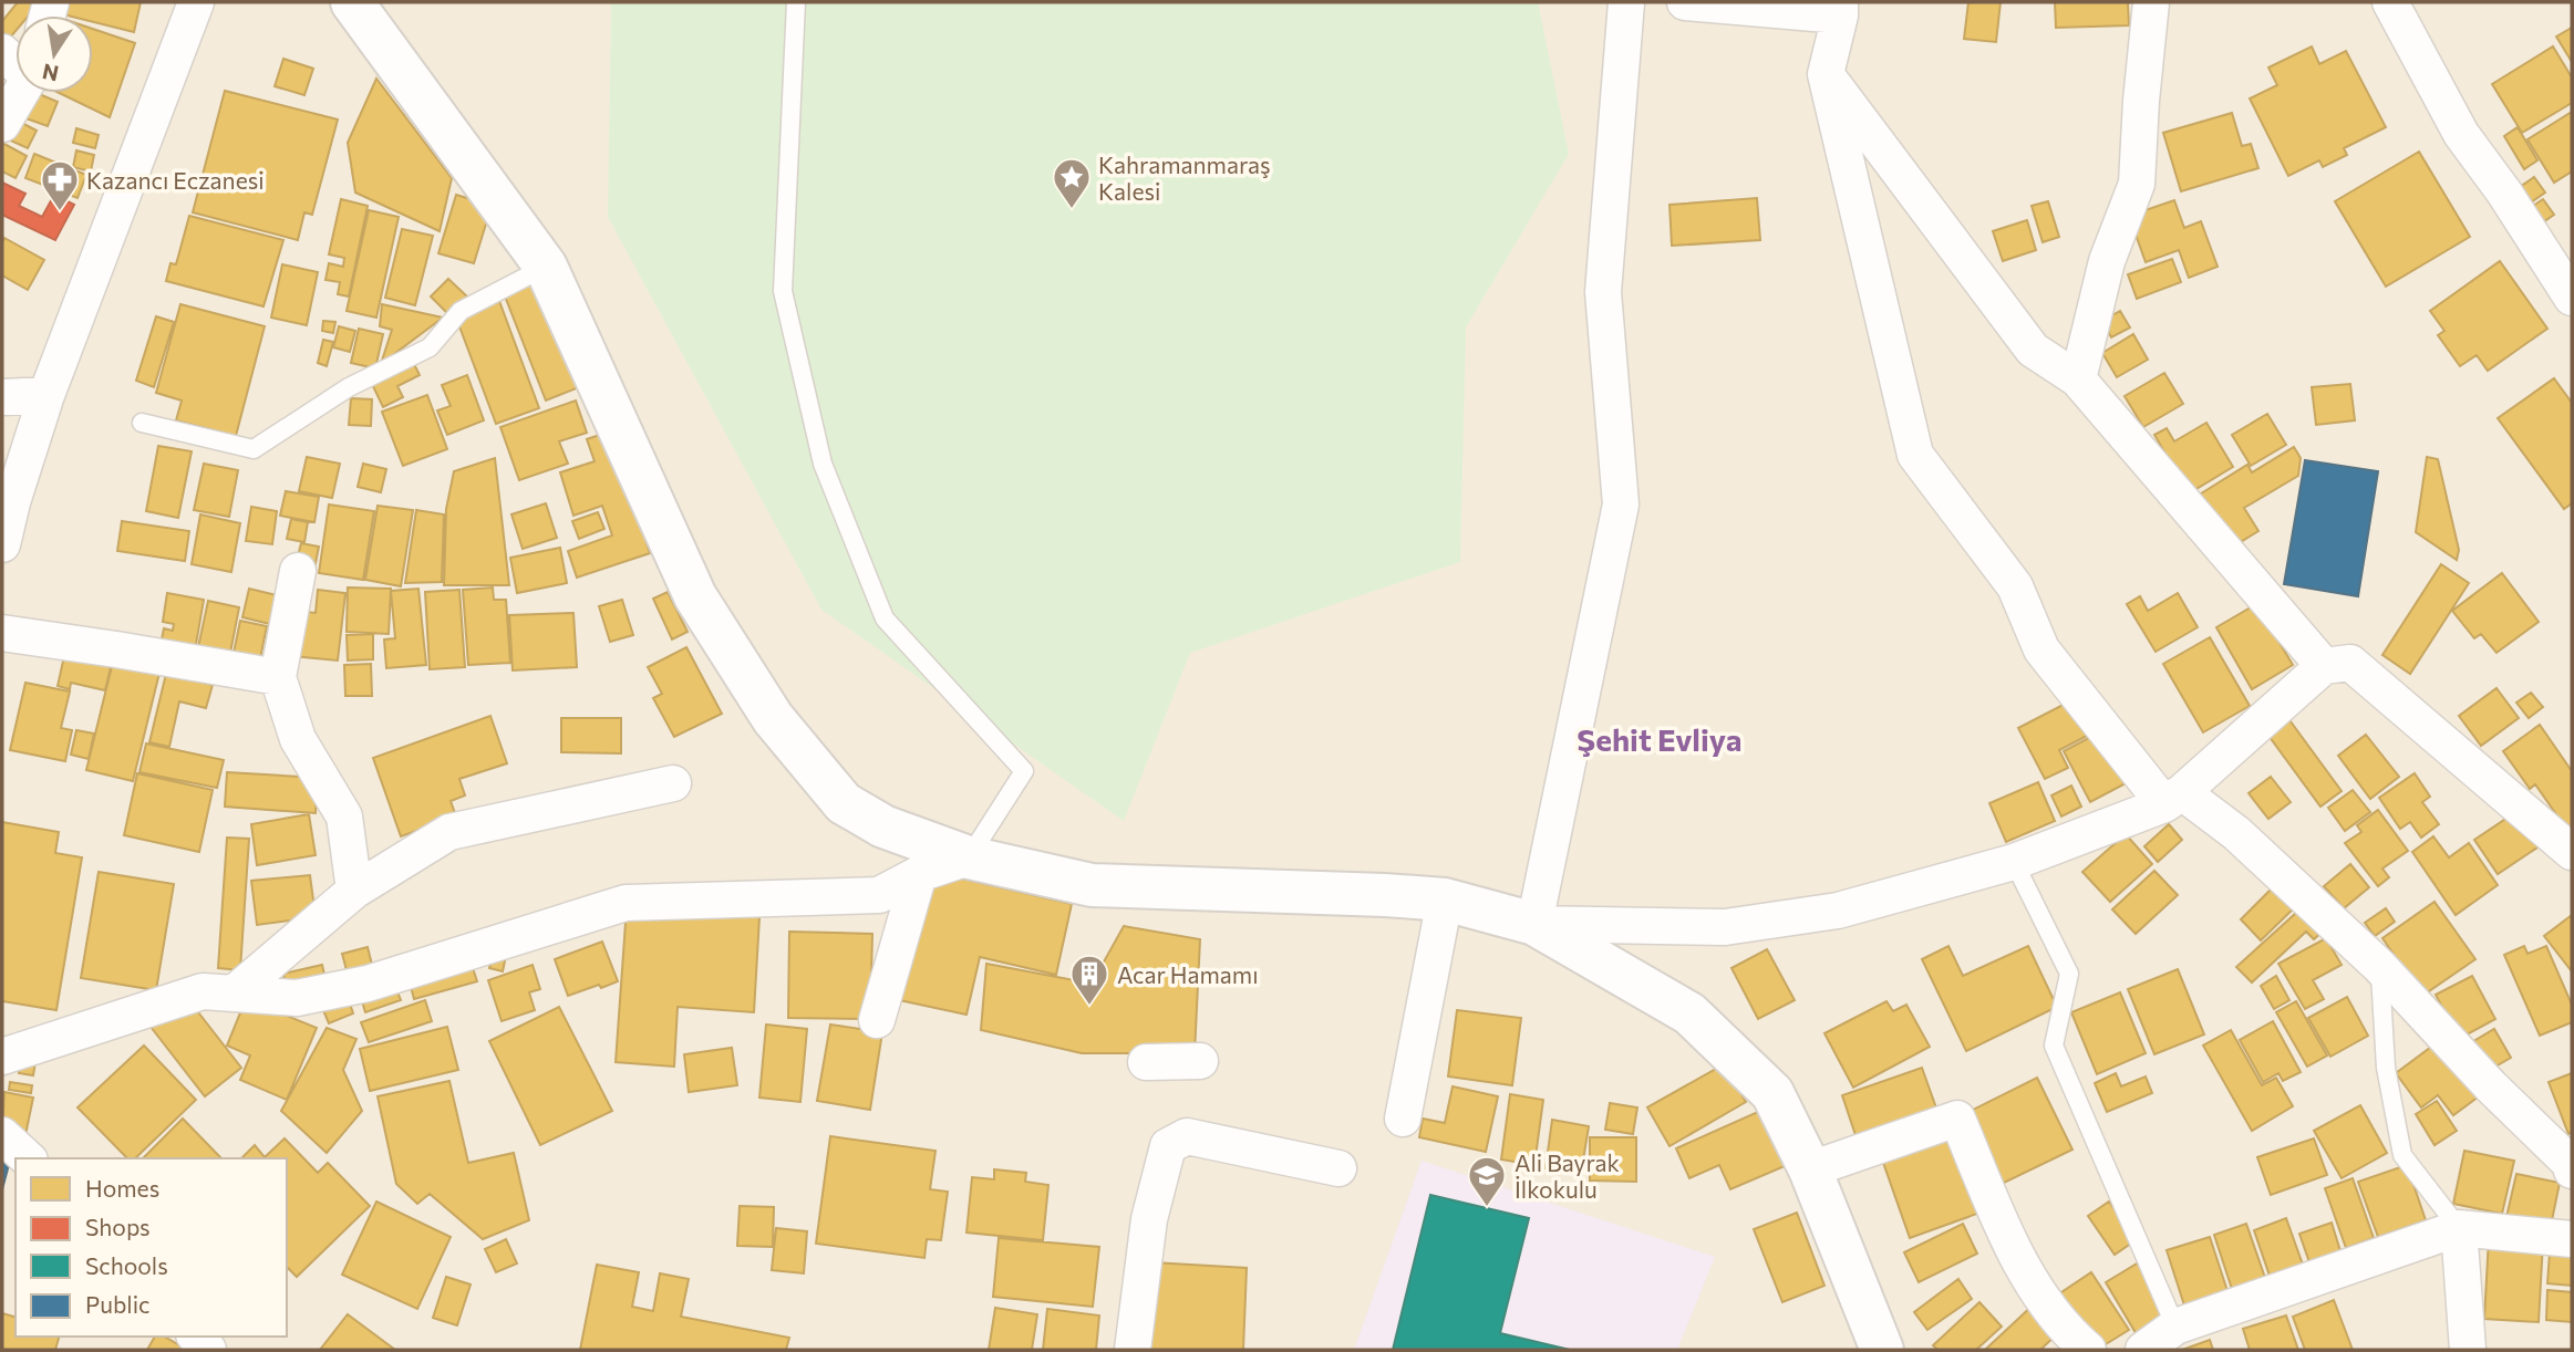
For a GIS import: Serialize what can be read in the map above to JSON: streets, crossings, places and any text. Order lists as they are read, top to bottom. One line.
{"districts":["Şehit Evliya"],"places":{"place":["Kahramanmaraş Kalesi"],"pharmacy":["Kazancı Eczanesi"],"building":["Acar Hamamı"],"school or university":["Ali Bayrak İlkokulu"]},"legend":["Homes","Shops","Schools","Public"],"north":"bottom"}
